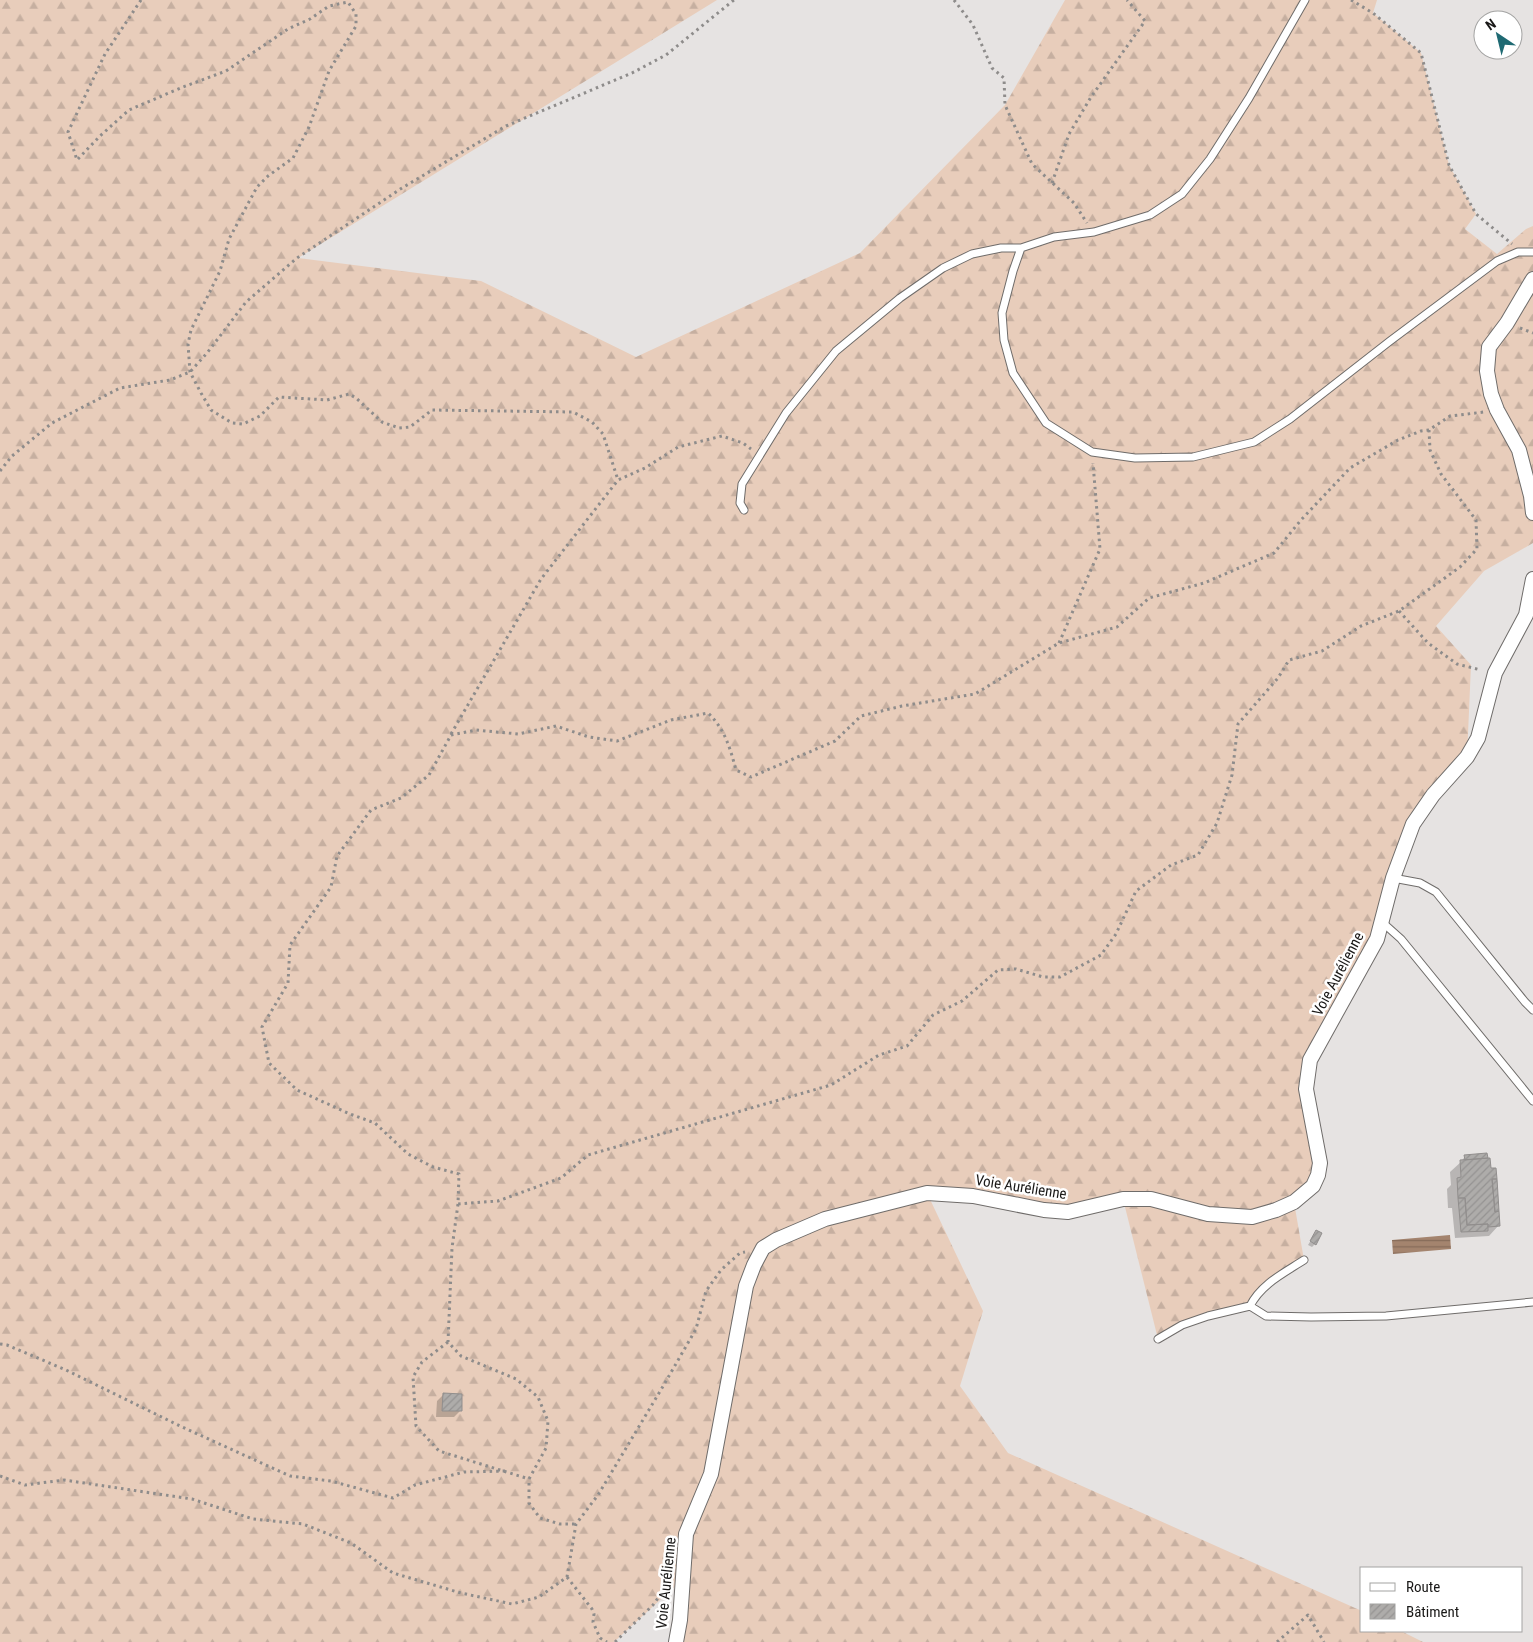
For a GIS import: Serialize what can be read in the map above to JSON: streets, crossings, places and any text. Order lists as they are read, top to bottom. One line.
{"streets":{"street":["Voie Aurélienne"]},"legend":["Route","Bâtiment"],"north":"top left"}
